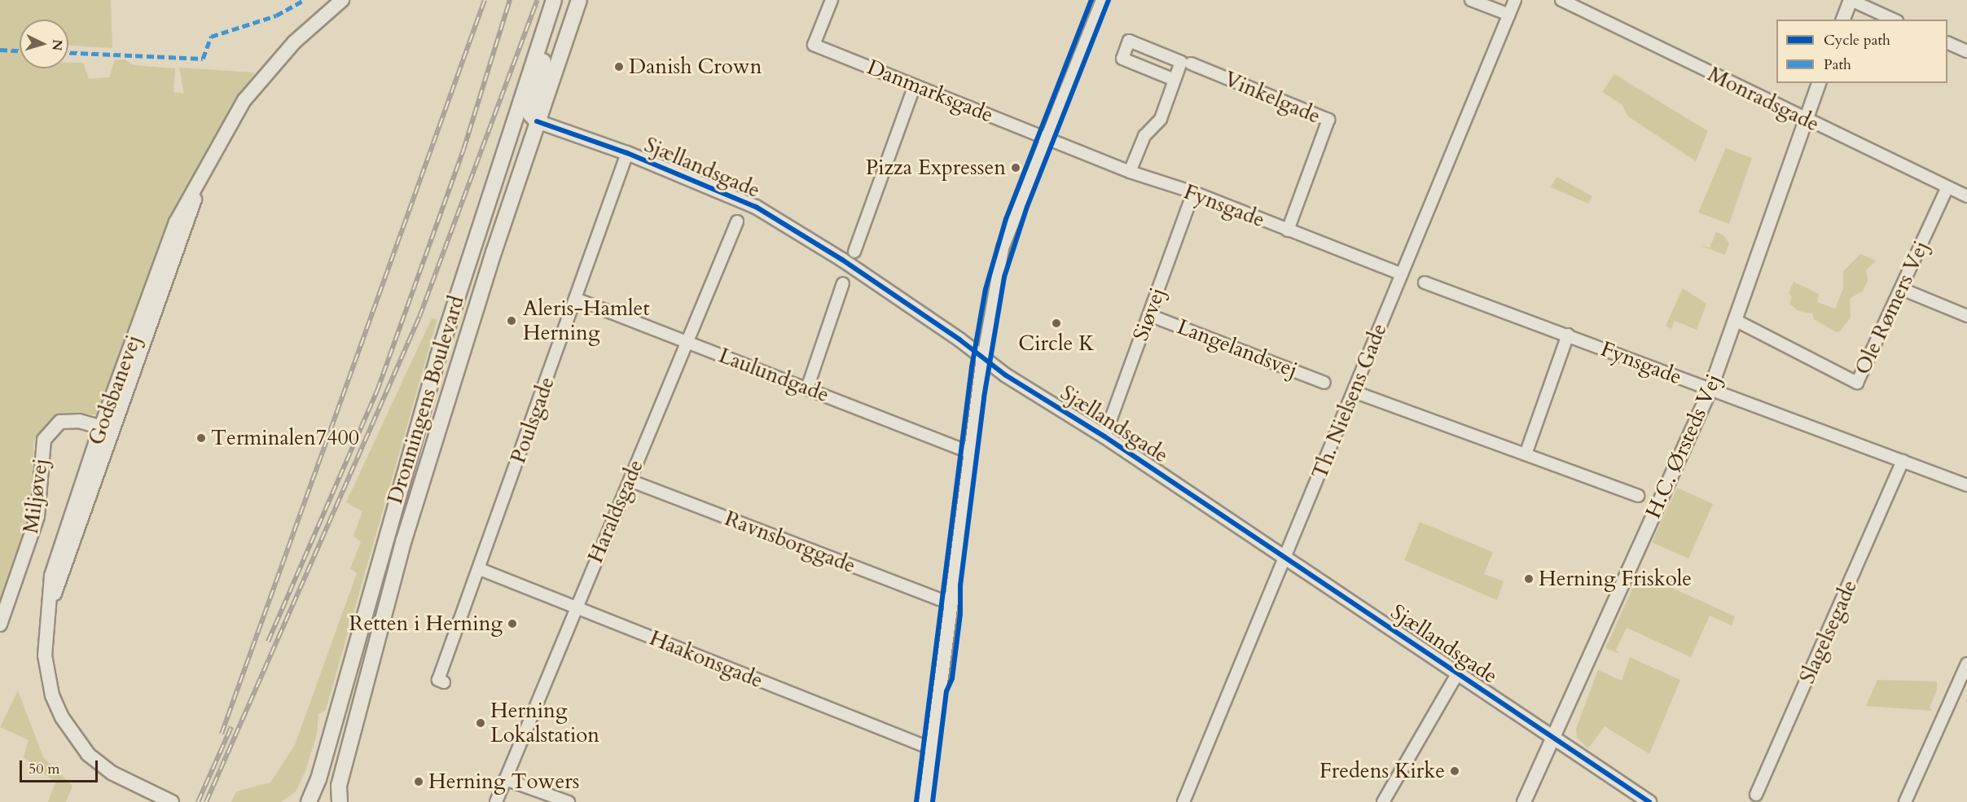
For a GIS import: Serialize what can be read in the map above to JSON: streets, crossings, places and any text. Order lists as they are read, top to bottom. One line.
{"streets":{"main road":["Dronningens Boulevard"],"street":["Danmarksgade","Vinkelgade","Monradsgade","Sjællandsgade","Fynsgade","Ole Rømers Vej","Siøvej","Langelandsvej","Laulundgade","Godsbanevej","Th. Nielsens Gade","Poulsgade","H.C. Ørsteds Vej","Miljøvej","Haraldsgade","Ravnsborggade","Slagelsegade","Haakonsgade"]},"crossings":[["Danmarksgade","Fynsgade"],["Vinkelgade","Fynsgade"],["Monradsgade","Ole Rømers Vej"],["Monradsgade","H.C. Ørsteds Vej"],["Sjællandsgade","Siøvej"],["Sjællandsgade","Dronningens Boulevard"],["Sjællandsgade","Th. Nielsens Gade"],["Sjællandsgade","Poulsgade"],["Sjællandsgade","H.C. Ørsteds Vej"],["Fynsgade","Siøvej"],["Fynsgade","Th. Nielsens Gade"],["Fynsgade","H.C. Ørsteds Vej"],["Fynsgade","Slagelsegade"],["Ole Rømers Vej","H.C. Ørsteds Vej"],["Siøvej","Langelandsvej"],["Laulundgade","Poulsgade"],["Laulundgade","Haraldsgade"],["Godsbanevej","Miljøvej"],["Poulsgade","Haakonsgade"],["Haraldsgade","Ravnsborggade"],["Haraldsgade","Haakonsgade"]],"places":["Danish Crown","Pizza Expressen","Aleris-Hamlet Herning","Circle K","Terminalen7400","Herning Friskole","Retten i Herning","Herning Lokalstation","Fredens Kirke","Herning Towers"],"legend":["Cycle path","Path"],"scale_bar":"50 m","north":"right"}
